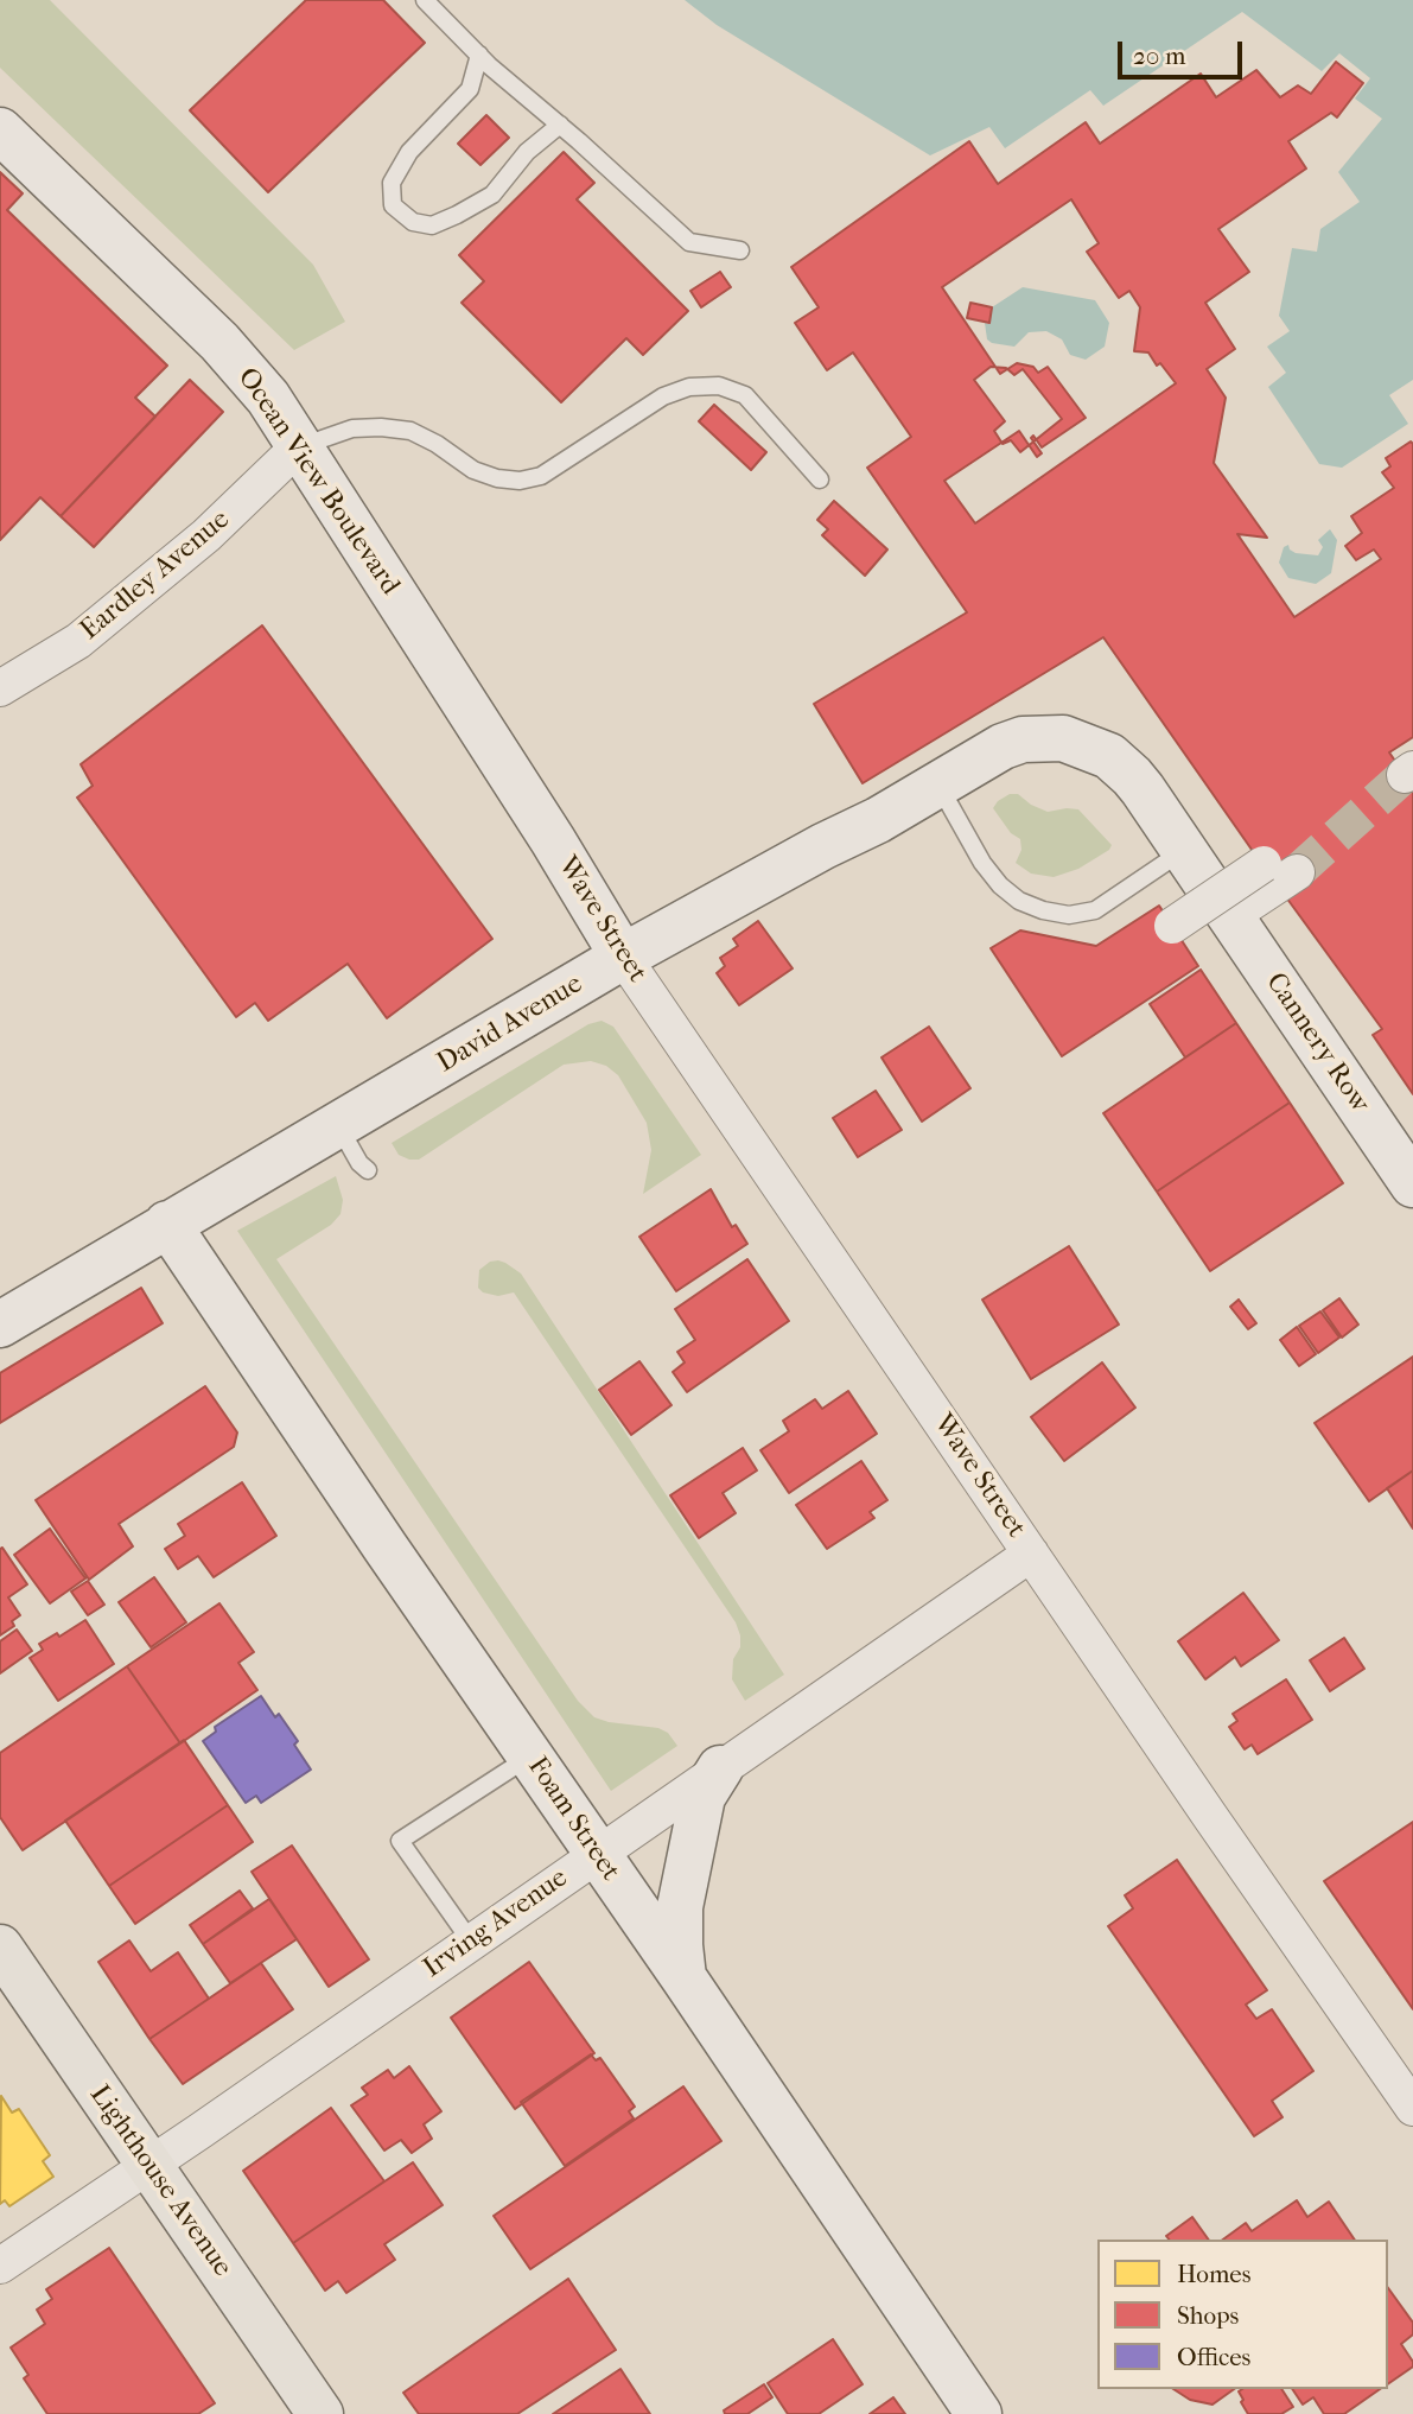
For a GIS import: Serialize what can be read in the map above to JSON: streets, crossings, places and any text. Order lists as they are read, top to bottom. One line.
{"streets":{"main road":["Lighthouse Avenue"],"street":["Ocean View Boulevard","Eardley Avenue","Wave Street","David Avenue","Cannery Row","Foam Street","Irving Avenue"]},"crossings":[["Ocean View Boulevard","Eardley Avenue"],["Ocean View Boulevard","Wave Street"],["Wave Street","David Avenue"],["Wave Street","Irving Avenue"],["David Avenue","Cannery Row"],["David Avenue","Foam Street"],["Foam Street","Irving Avenue"],["Irving Avenue","Lighthouse Avenue"]],"legend":["Homes","Shops","Offices"],"scale_bar":"20 m"}
